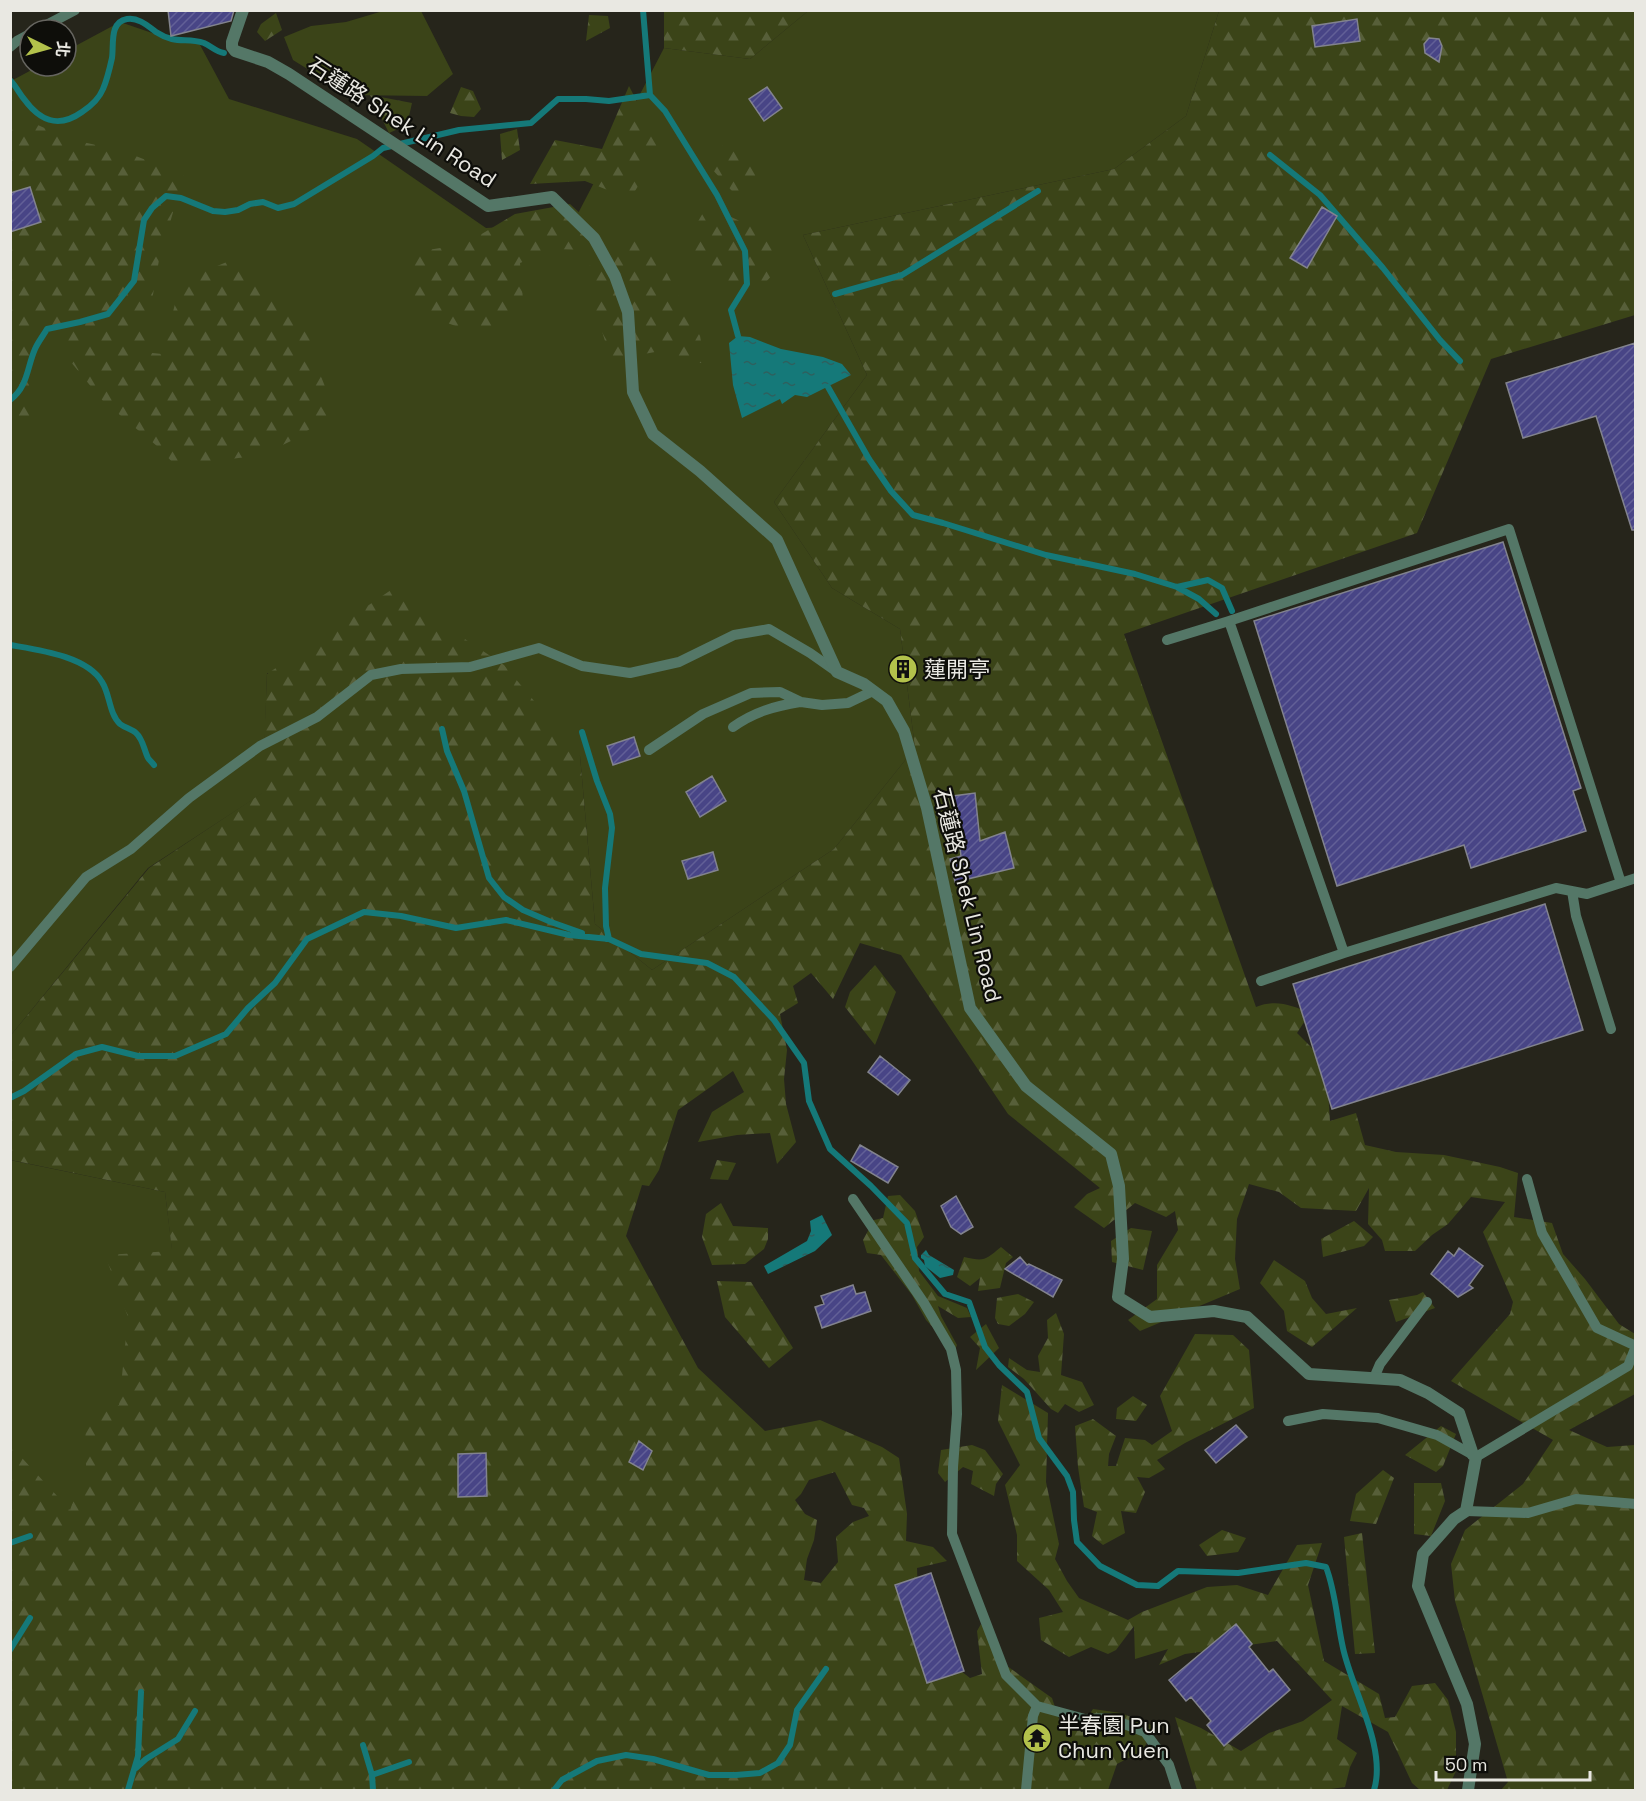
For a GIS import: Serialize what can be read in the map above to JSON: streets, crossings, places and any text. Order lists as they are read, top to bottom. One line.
{"streets":{"street":["石蓮路 Shek Lin Road"]},"places":{"building":["蓮開亭"],"temple":["半春園 Pun Chun Yuen"]},"scale_bar":"50 m","north":"right"}
